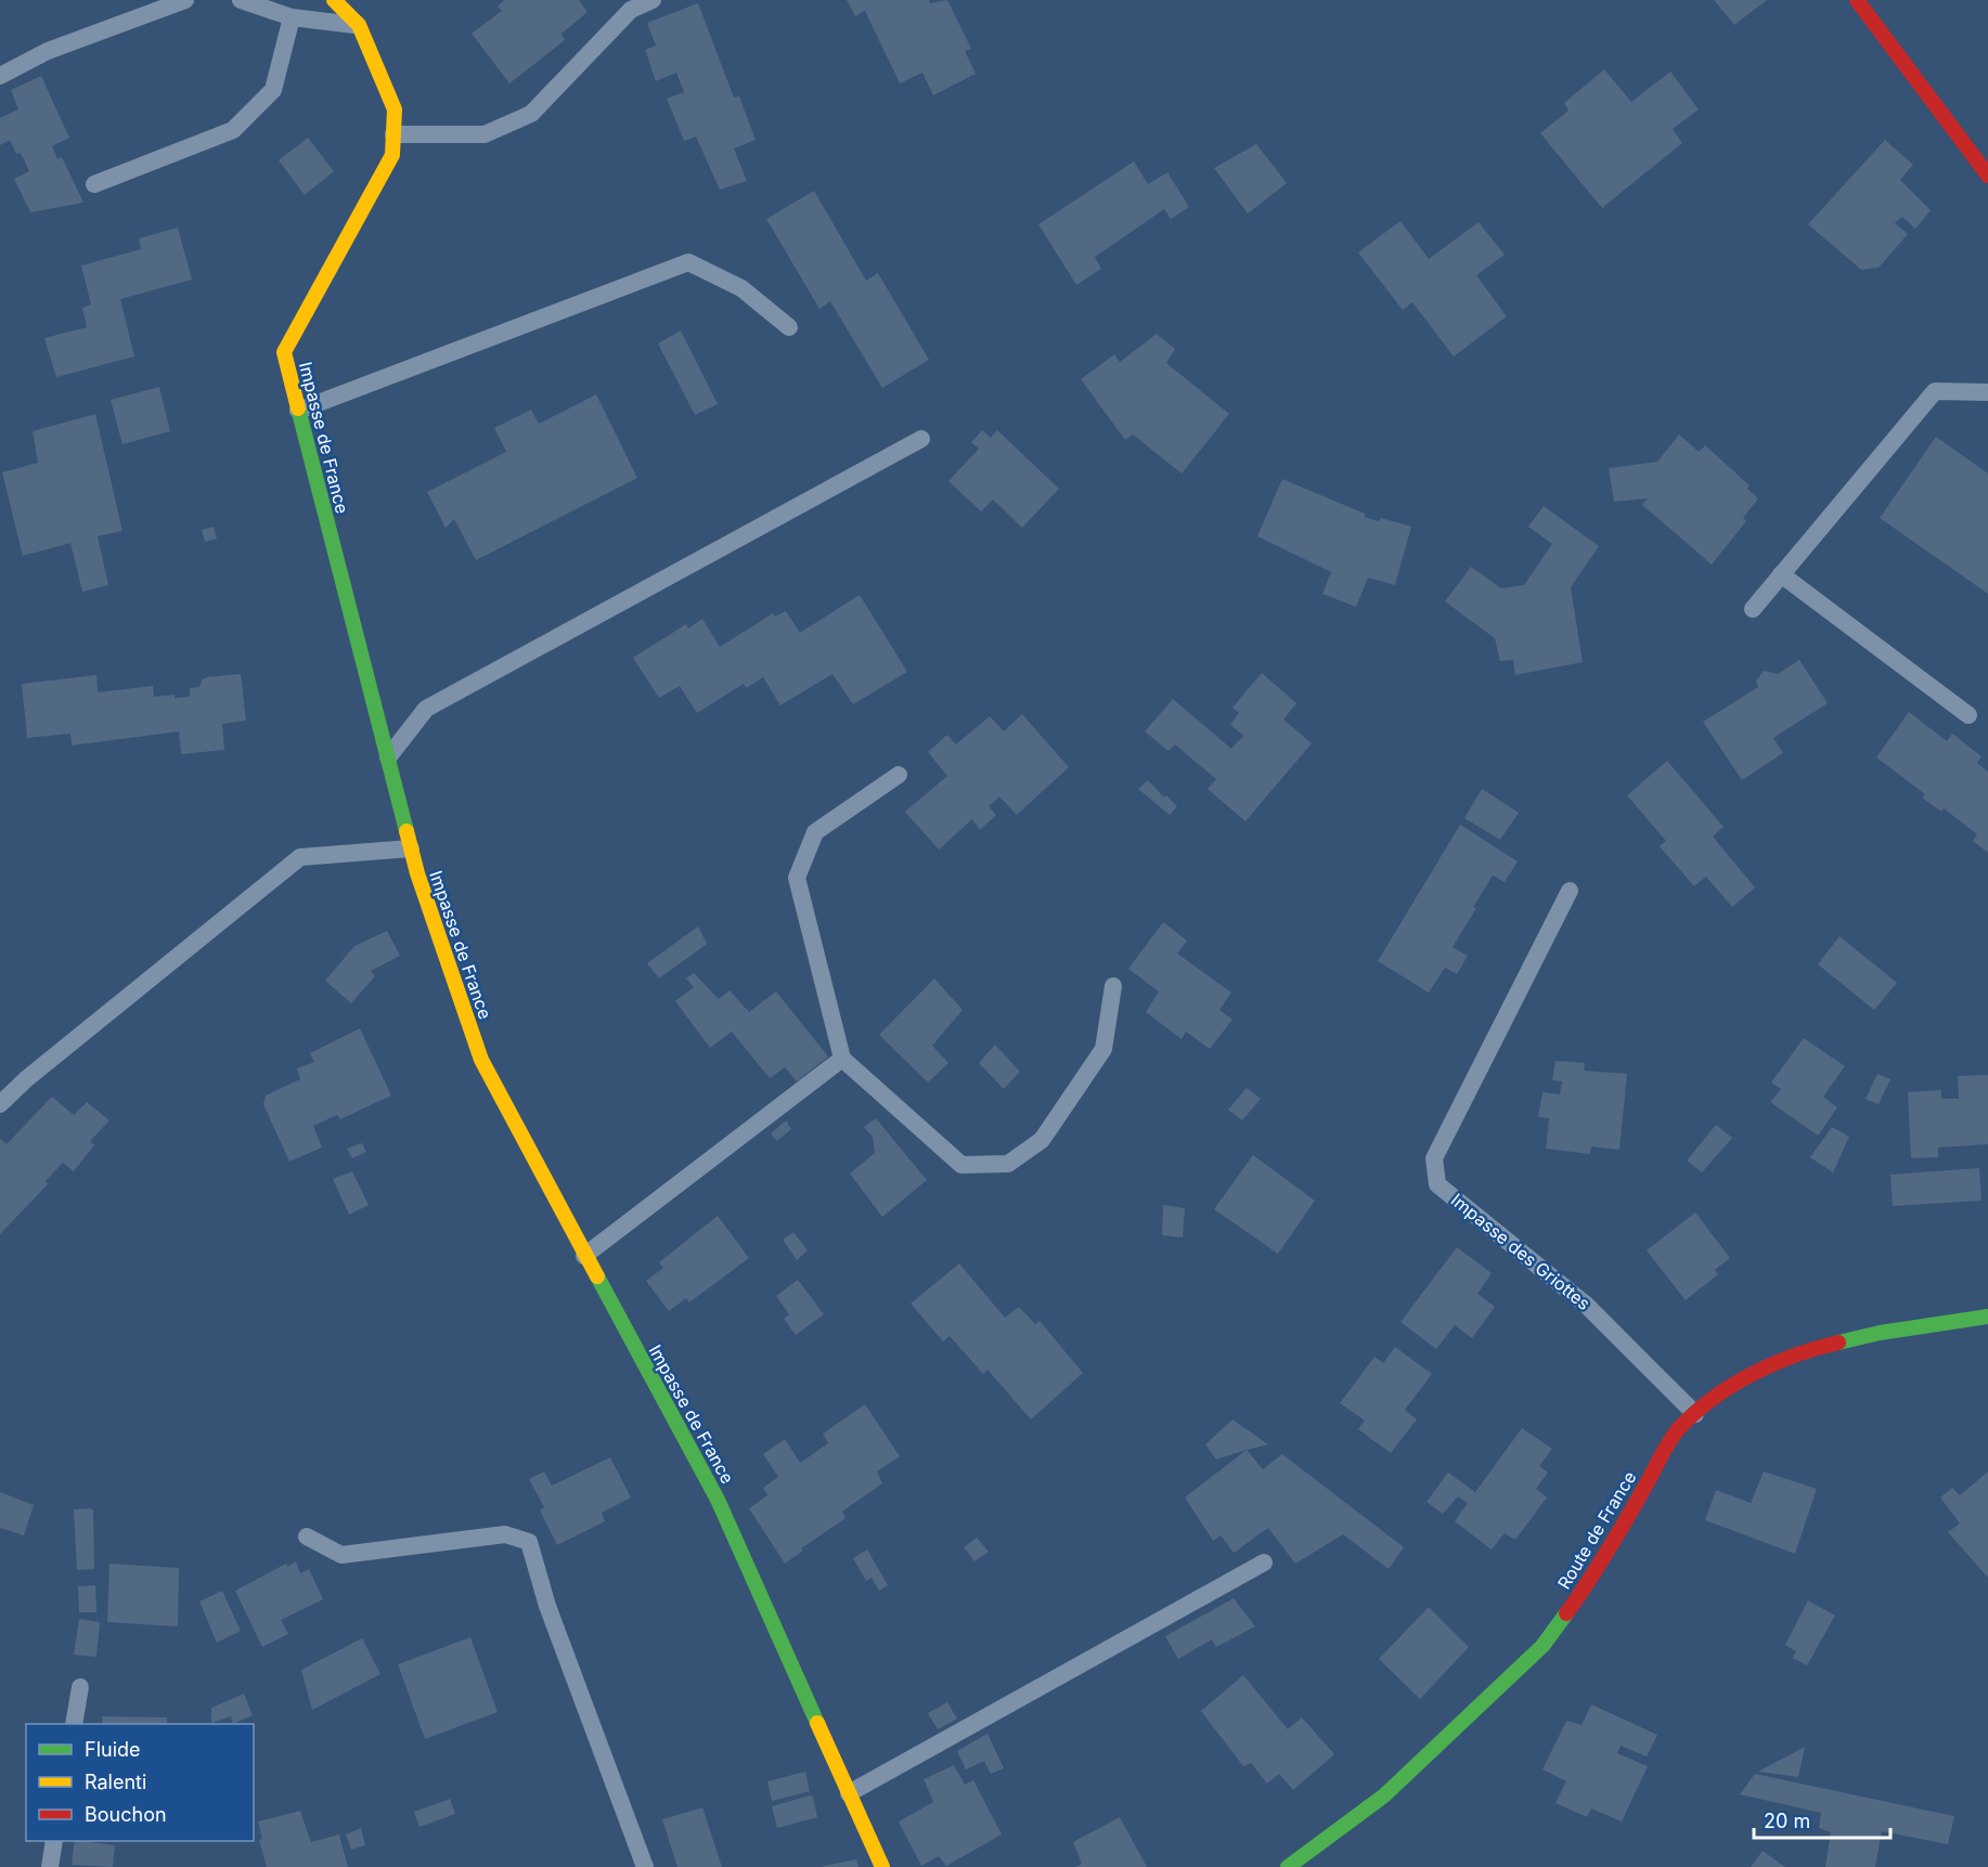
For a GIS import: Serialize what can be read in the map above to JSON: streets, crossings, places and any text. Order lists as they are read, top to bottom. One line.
{"streets":{"street":["Impasse de France","Route de France"],"lane":["Impasse des Griottes"]},"crossings":[["Impasse des Griottes","Route de France"]],"legend":["Fluide","Ralenti","Bouchon"],"scale_bar":"20 m"}
